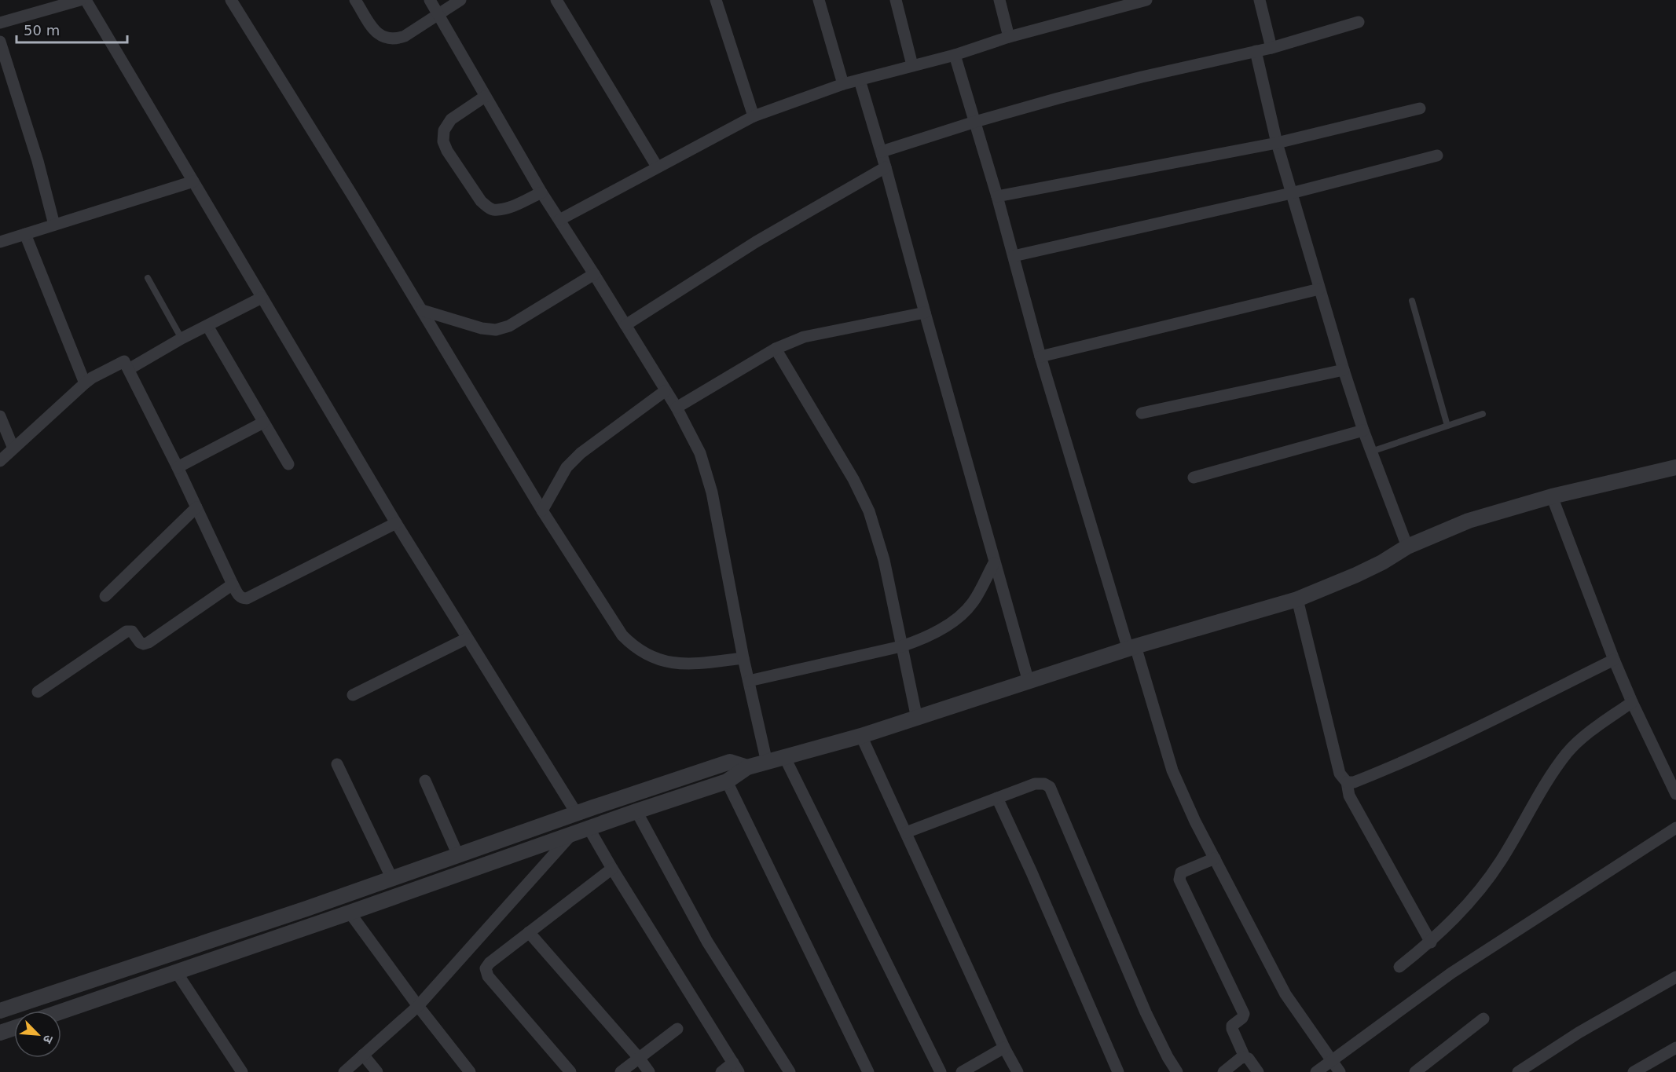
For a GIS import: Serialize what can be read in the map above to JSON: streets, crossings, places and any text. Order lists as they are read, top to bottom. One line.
{"scale_bar":"50 m","north":"bottom right"}
